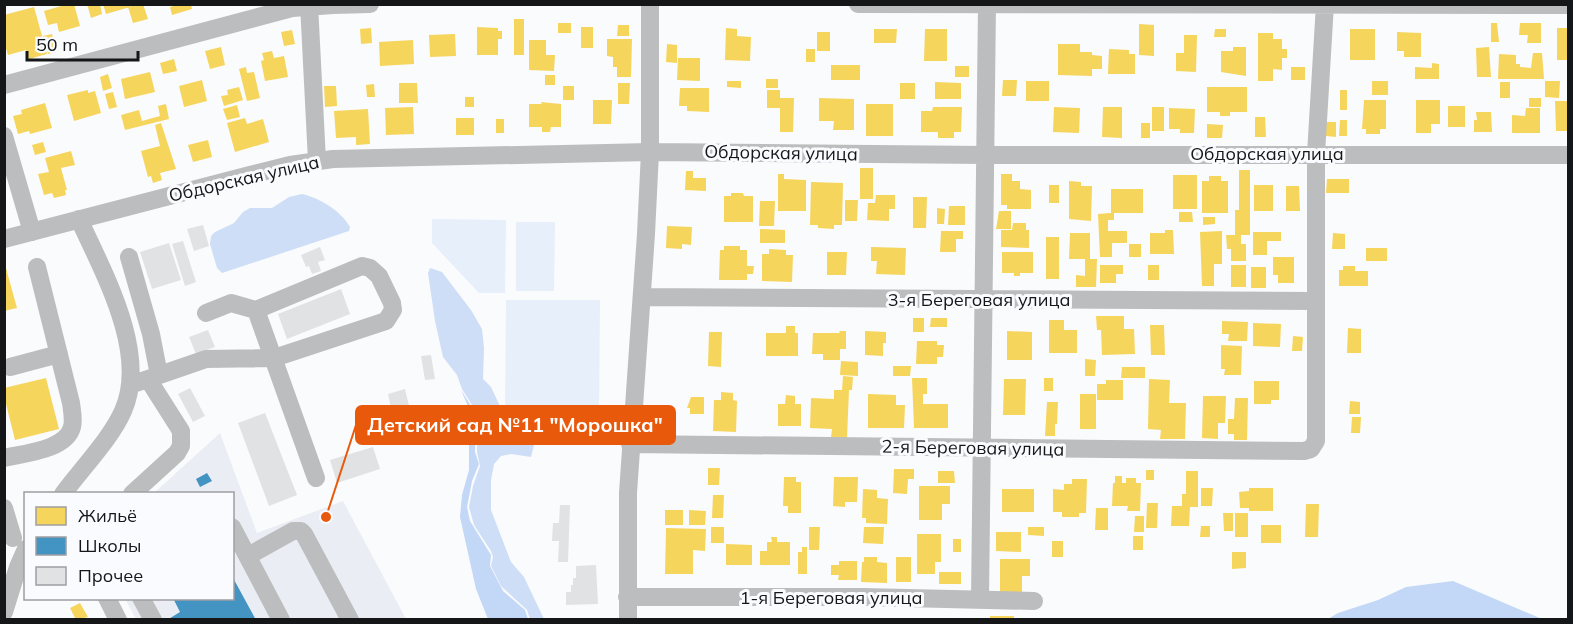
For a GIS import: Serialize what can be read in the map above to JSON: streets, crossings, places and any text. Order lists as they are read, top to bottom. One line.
{"streets":{"street":["Обдорская улица","3-я Береговая улица","2-я Береговая улица","1-я Береговая улица"]},"crossings":[["3-я Береговая улица","2-я Береговая улица"]],"places":["Детский сад №11 \"Морошка\""],"legend":["Жильё","Школы","Прочее"],"scale_bar":"50 m"}
